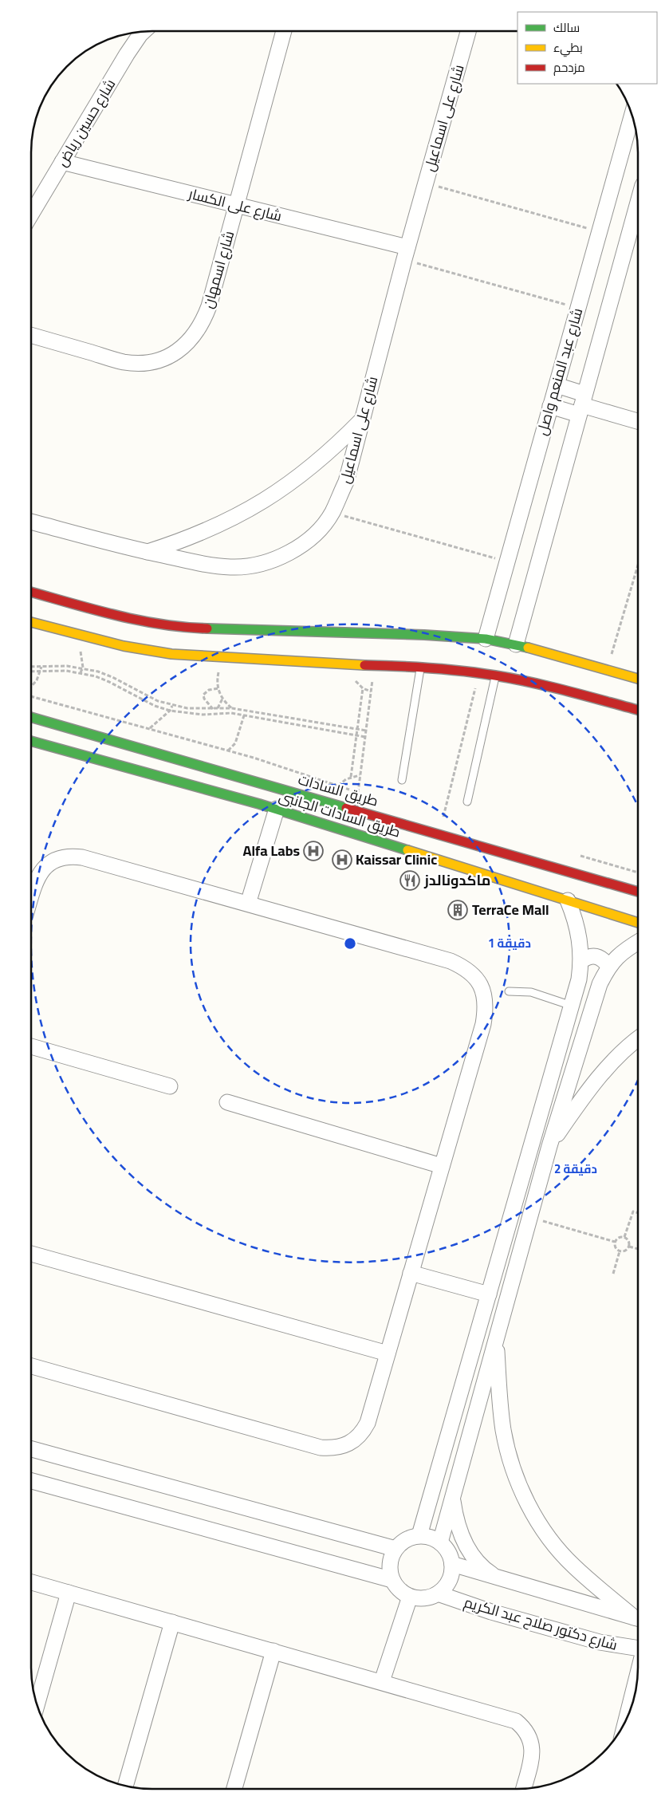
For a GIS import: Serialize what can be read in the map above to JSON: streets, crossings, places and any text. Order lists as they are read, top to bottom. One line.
{"streets":{"main road":["طريق السادات","طريق السادات الجانبى"],"street":["شارع على اسماعيل","شارع حسين رياض","شارع على الكسار","شارع اسمهان","شارع عبد المنعم واصل","شارع دكتور صلاح عبد الكريم"]},"crossings":[["شارع على اسماعيل","شارع على الكسار"],["شارع حسين رياض","شارع على الكسار"],["شارع على الكسار","شارع اسمهان"]],"places":{"hospital":["Alfa Labs","Kaissar Clinic"],"restaurant":["ماكدونالدز"],"building":["TerraCe Mall"]},"legend":["سالك","بطيء","مزدحم"],"rings":["1 دقيقة","2 دقيقة"]}
